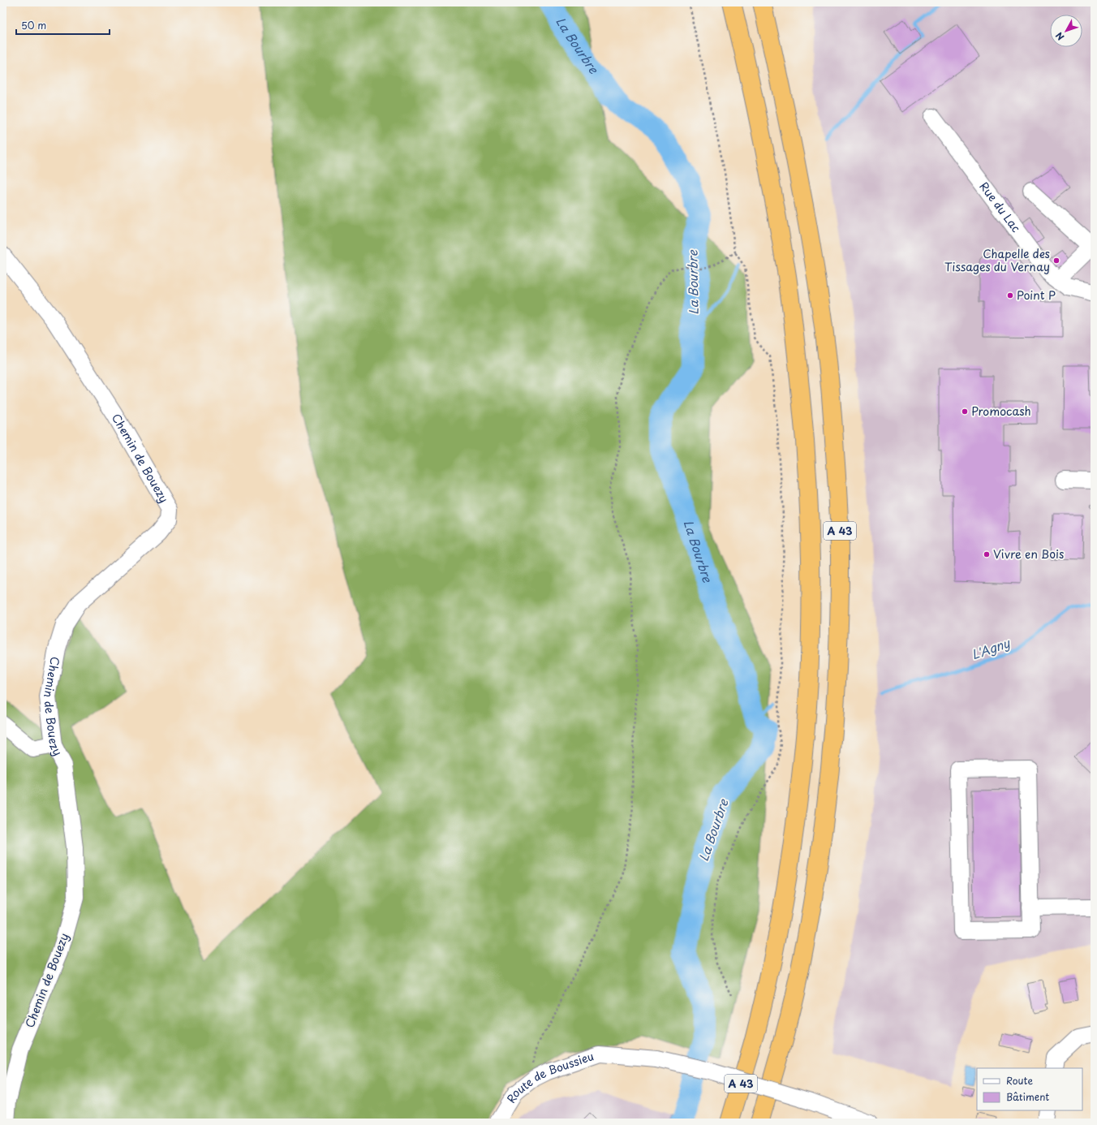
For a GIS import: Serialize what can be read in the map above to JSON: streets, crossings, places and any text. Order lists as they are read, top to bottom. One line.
{"streets":{"highway":["A 43"],"street":["Rue du Lac","Chemin de Bouezy","Route de Boussieu"]},"water":["La Bourbre","L'Agny"],"places":["Chapelle des Tissages du Vernay","Point P","Promocash","Vivre en Bois"],"legend":["Route","Bâtiment"],"scale_bar":"50 m","north":"bottom left"}
